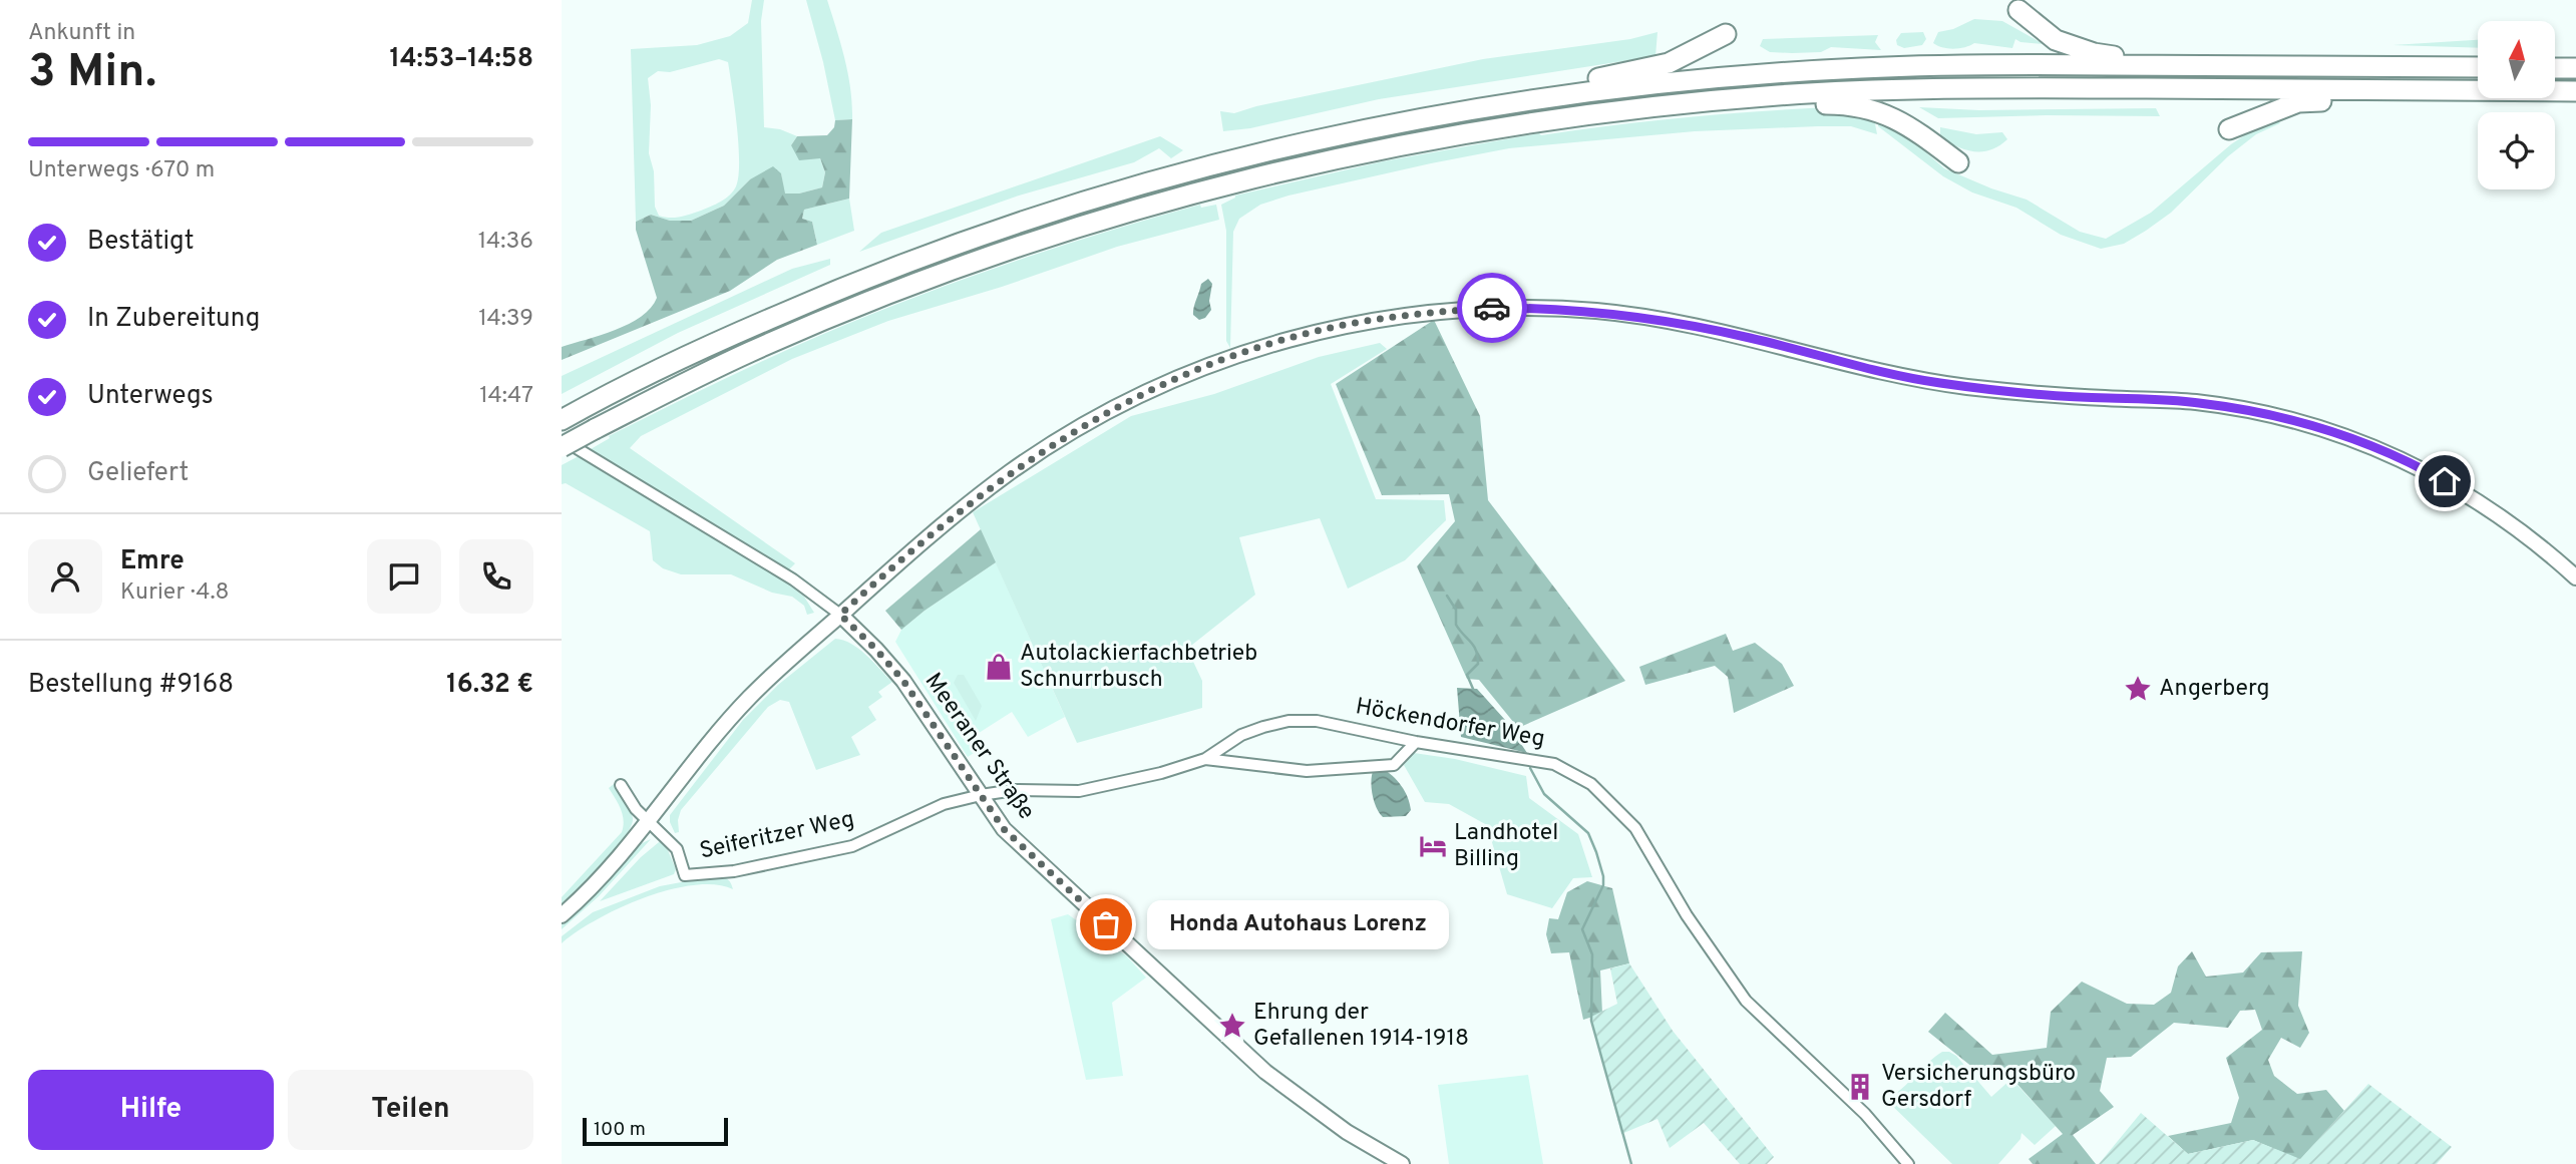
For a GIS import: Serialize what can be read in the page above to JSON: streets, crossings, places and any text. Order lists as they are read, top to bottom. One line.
{"streets":{"main road":["Meeraner Straße"],"street":["Höckendorfer Weg","Seiferitzer Weg"]},"crossings":[["Höckendorfer Weg","Meeraner Straße"],["Höckendorfer Weg","Seiferitzer Weg"],["Meeraner Straße","Seiferitzer Weg"]],"places":{"shop":["Autolackierfachbetrieb Schnurrbusch"],"place":["Angerberg","Ehrung der Gefallenen 1914-1918"],"hotel":["Landhotel Billing"],"other":["Honda Autohaus Lorenz"],"building":["Versicherungsbüro Gersdorf"]},"scale_bar":"100 m","north":"top","page":{"heading":["3 Min.","Ankunft in","14:53–14:58"],"panel":["Emre","Kurier · 4.8","Bestellung #9168","16.32 €"],"bar":"Unterwegs · 670 m","list":[["Bestätigt","14:36"],["In Zubereitung","14:39"],["Unterwegs","14:47"],"Geliefert"],"bubble":"Honda Autohaus Lorenz","buttons":["Hilfe","Teilen"],"scale":"100 m"}}
